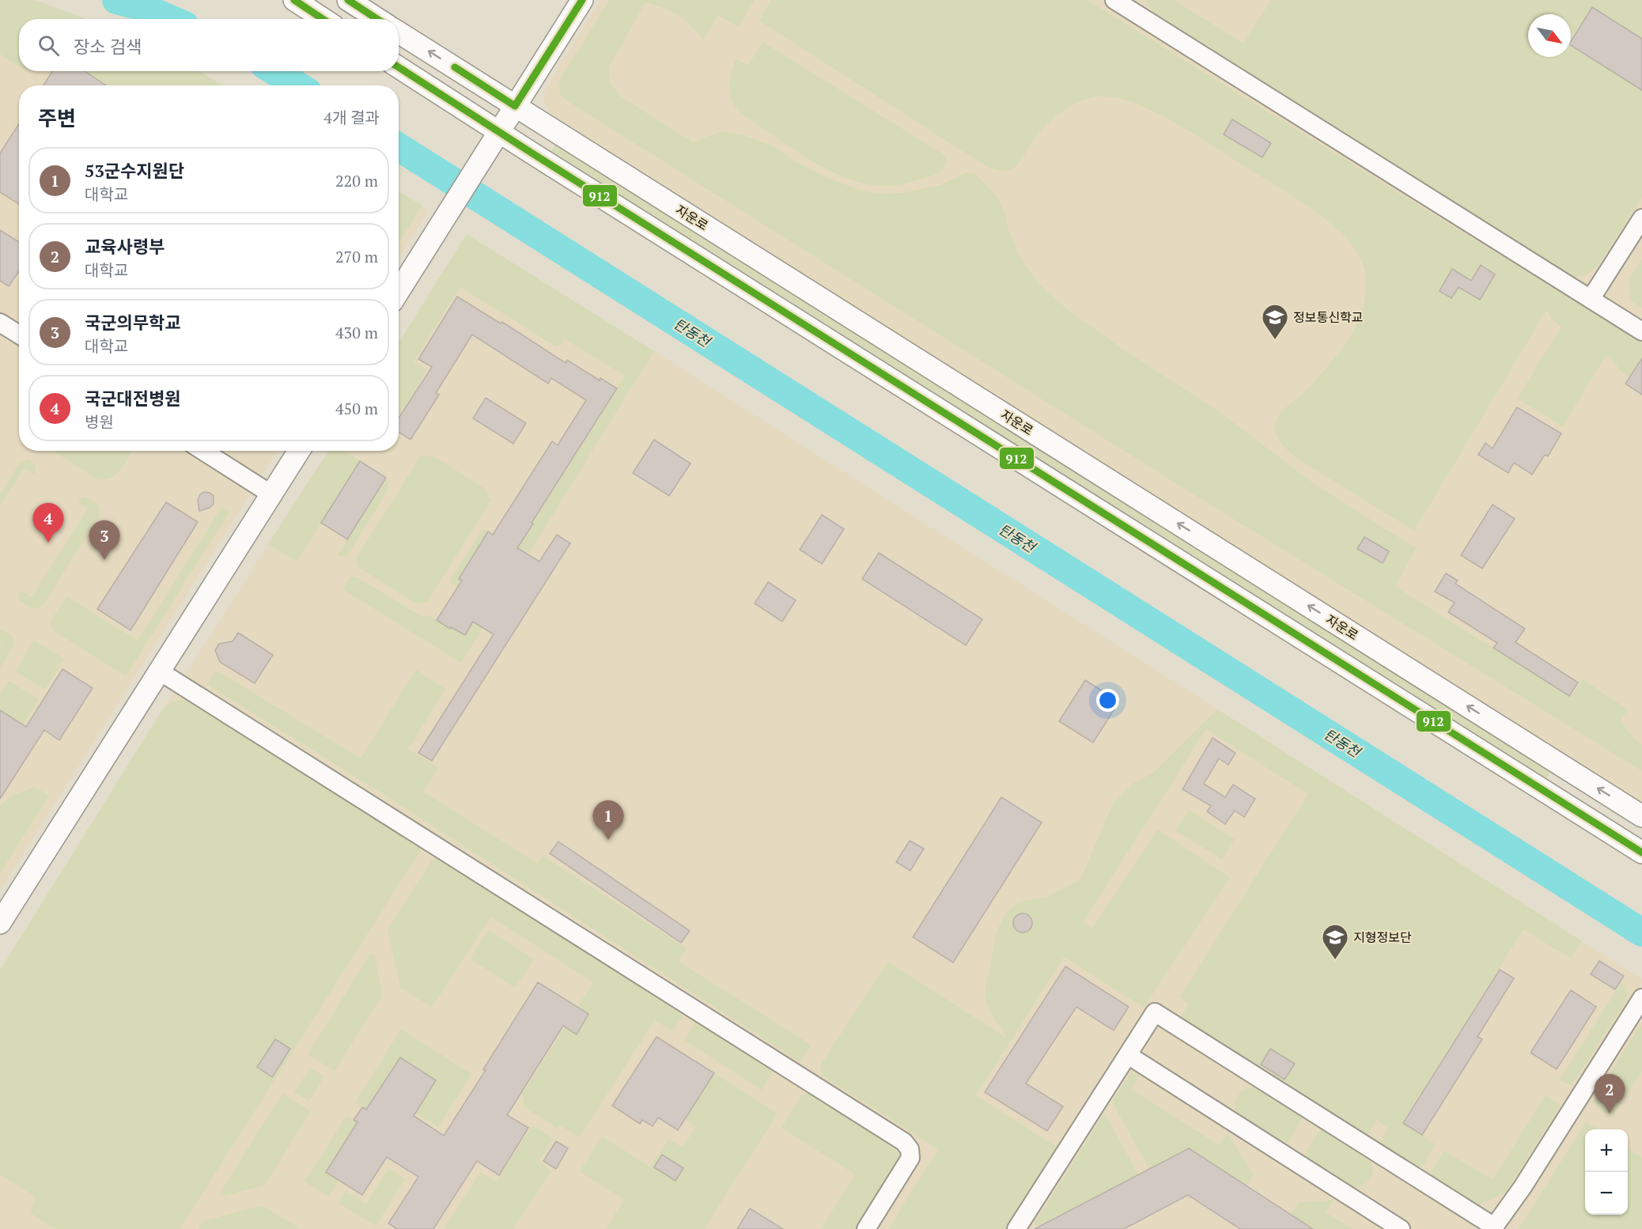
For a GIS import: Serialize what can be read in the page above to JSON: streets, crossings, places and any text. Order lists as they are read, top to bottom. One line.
{"streets":{"street":["자운로"]},"water":["탄동천"],"places":{"school or university":["정보통신학교","지형정보단"]},"lines":["transit line 912"],"north":"bottom right","page":{"search":"장소 검색","heading":["주변","4개 결과"],"list":[{"mark":"1","name":"53군수지원단","note":"대학교","value":"220 m"},{"mark":"2","name":"교육사령부","note":"대학교","value":"270 m"},{"mark":"3","name":"국군의무학교","note":"대학교","value":"430 m"},{"mark":"4","name":"국군대전병원","note":"병원","value":"450 m"}],"pins":["4","3","1","2"],"map_buttons":["+","−"]}}
